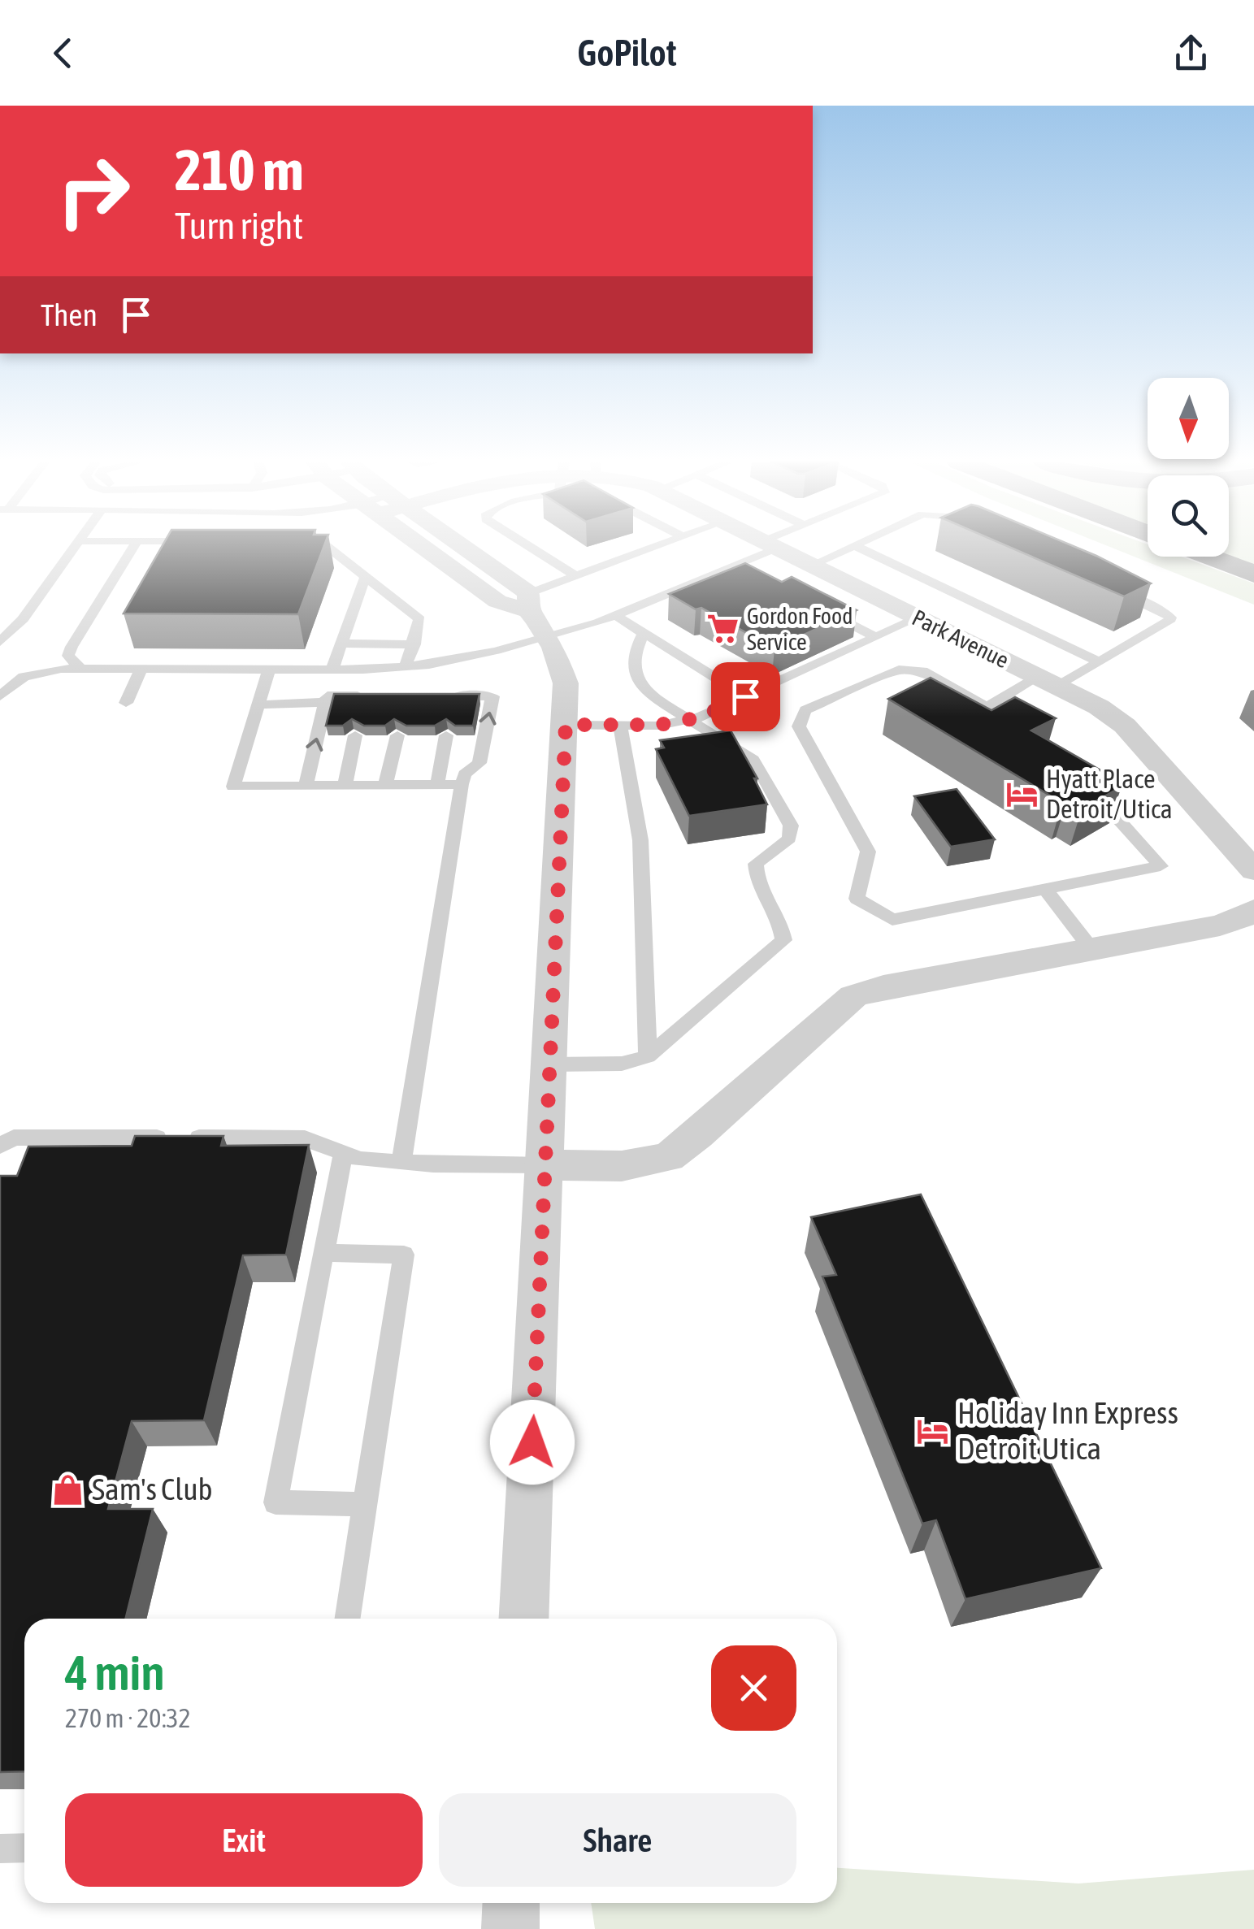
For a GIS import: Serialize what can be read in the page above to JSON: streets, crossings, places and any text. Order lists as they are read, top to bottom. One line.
{"streets":{"street":["Park Avenue"]},"places":{"supermarket":["Gordon Food Service"],"hotel":["Hyatt Place Detroit/Utica","Holiday Inn Express Detroit Utica"],"shop":["Sam's Club"]},"north":"bottom","page":{"header":"GoPilot","turn":["210 m","Turn right"],"then":"Then","heading":["4 min","270 m · 20:32"],"buttons":["Exit","Share"]}}
